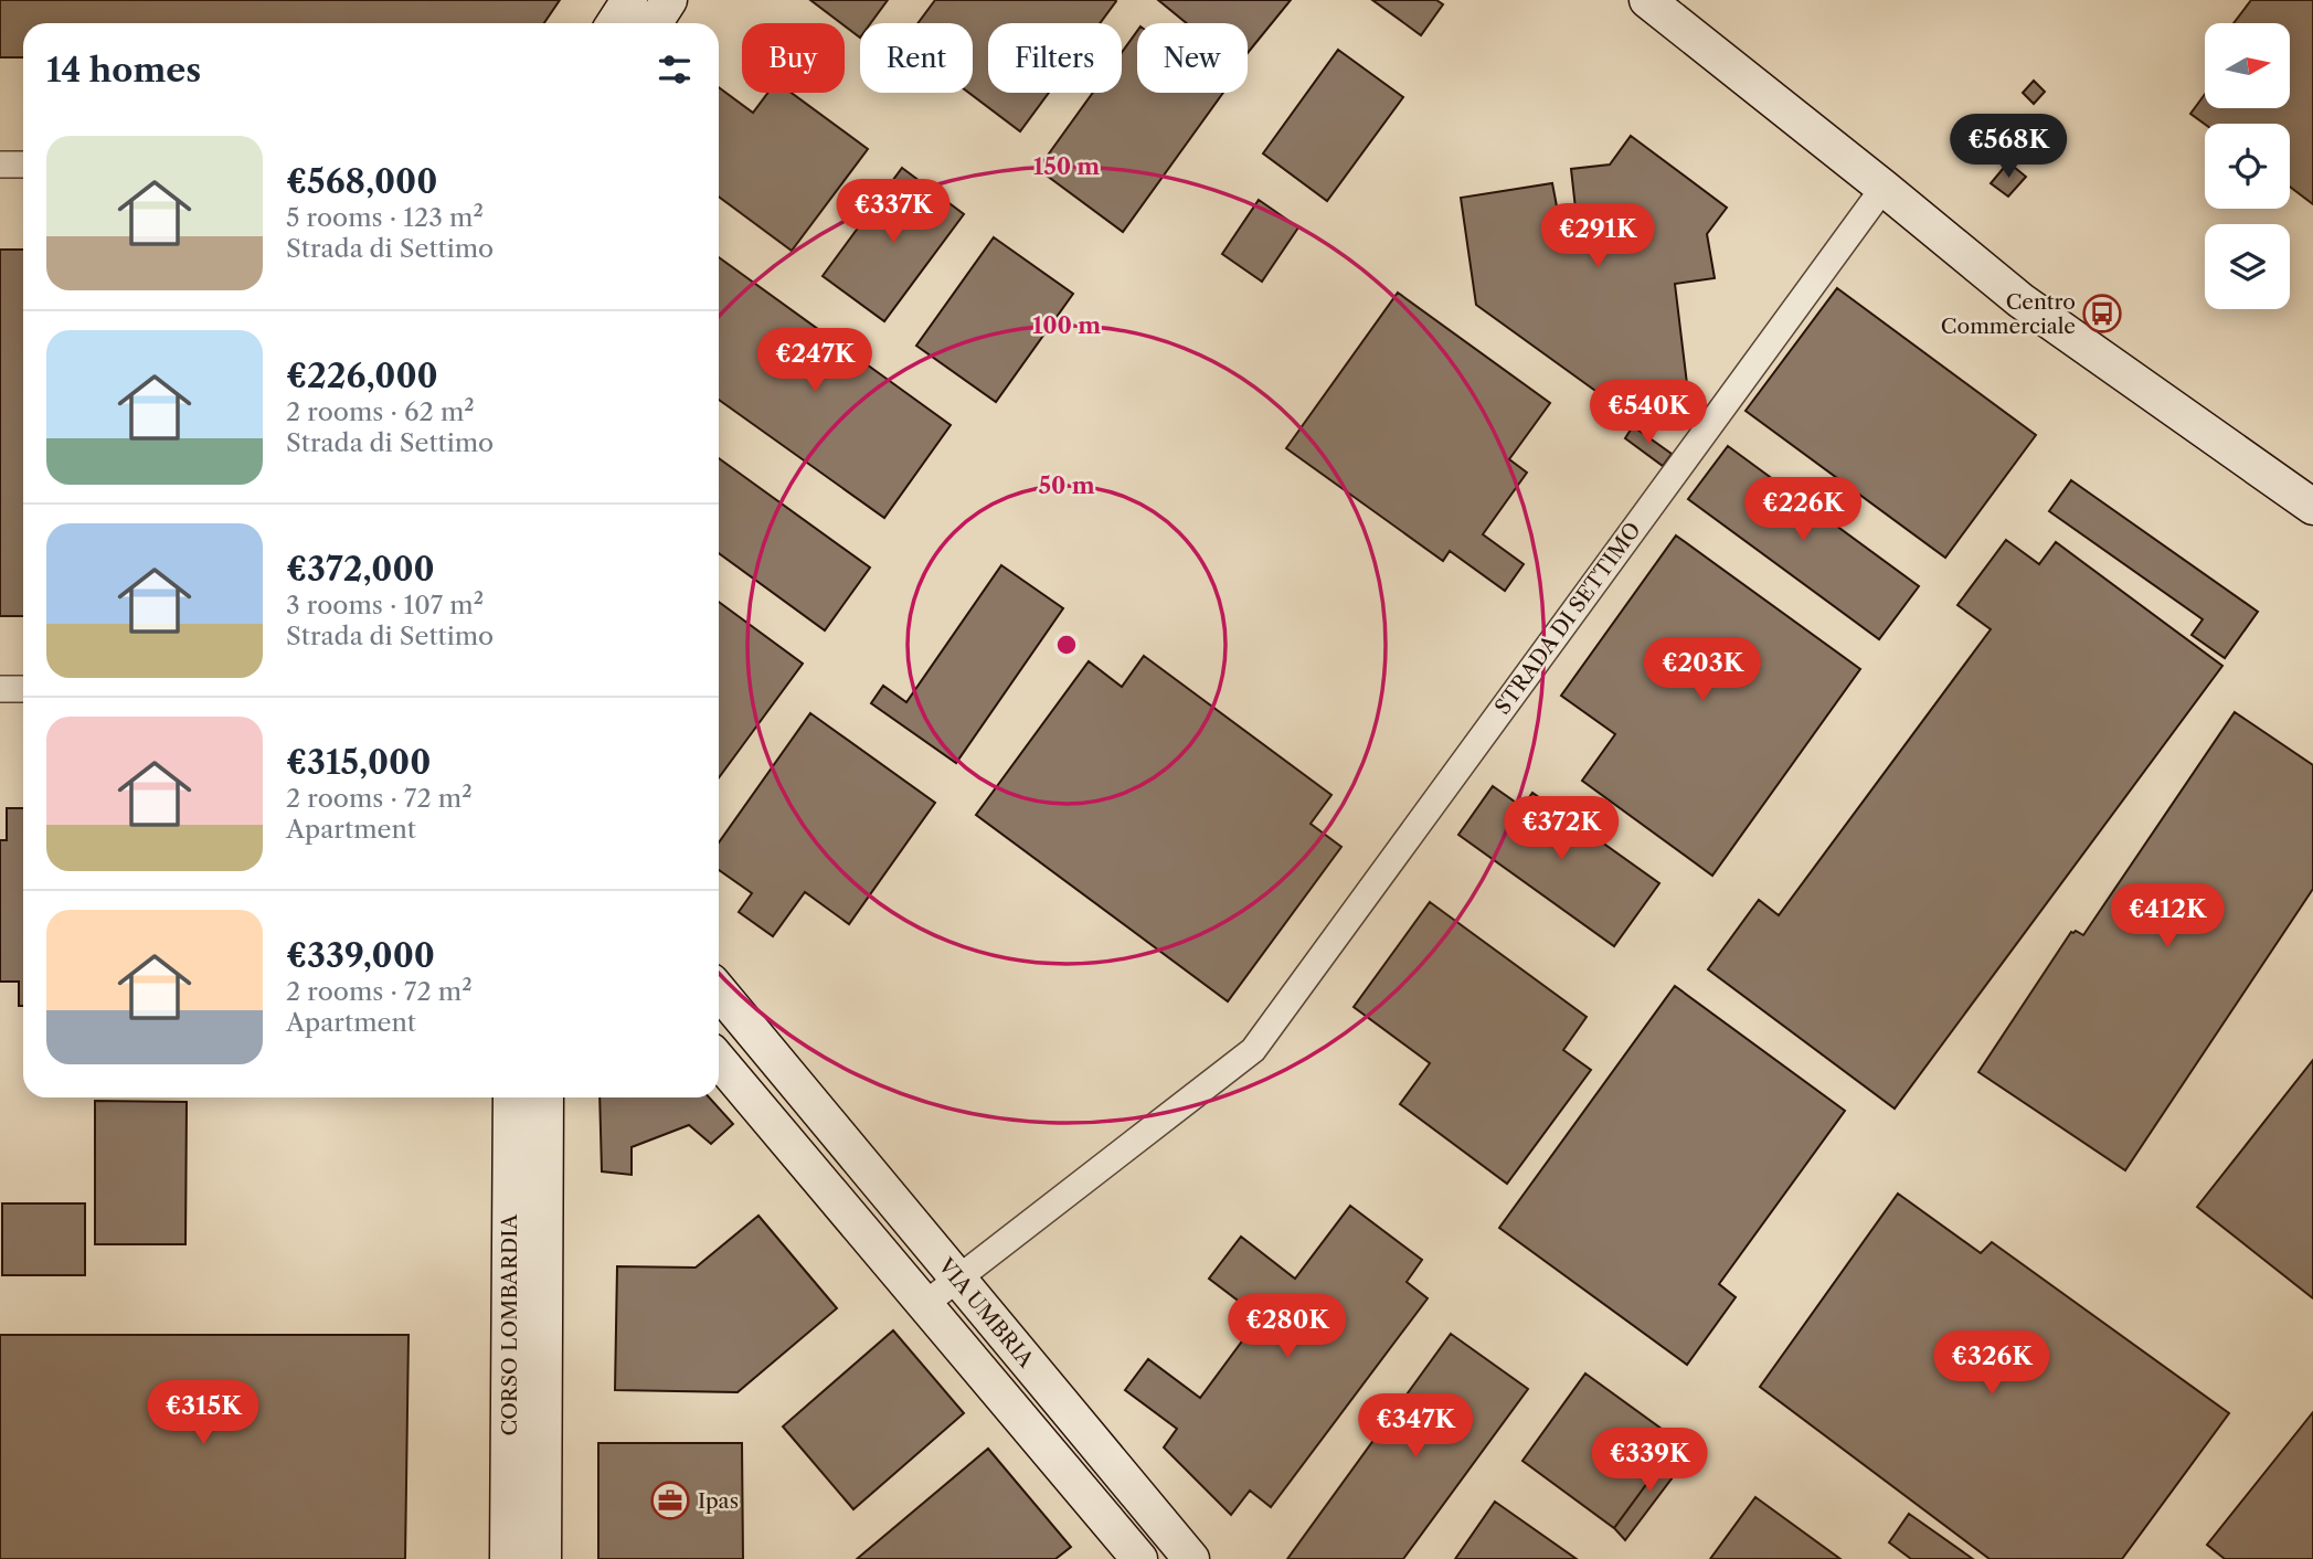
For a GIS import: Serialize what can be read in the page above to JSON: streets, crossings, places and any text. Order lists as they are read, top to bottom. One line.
{"streets":{"street":["STRADA DI SETTIMO","VIA UMBRIA","CORSO LOMBARDIA"]},"crossings":[["STRADA DI SETTIMO","VIA UMBRIA"]],"places":{"bus stop":["Centro Commerciale"],"office":["Ipas"]},"north":"right","page":{"chip":["Buy","Rent","Filters","New"],"heading":"14 homes","price":["€568K","€337K","€291K","€247K","€540K","€226K","€203K","€372K","€412K","€280K","€326K","€315K","€347K","€339K"],"list":[{"name":"€568,000","note":"5 rooms · 123 m² · Strada di Settimo"},{"name":"€226,000","note":"2 rooms · 62 m² · Strada di Settimo"},{"name":"€372,000","note":"3 rooms · 107 m² · Strada di Settimo"},{"name":"€315,000","note":"2 rooms · 72 m² · Apartment"},{"name":"€339,000","note":"2 rooms · 72 m² · Apartment"}]},"rings":["150 m","100 m","50 m"]}
